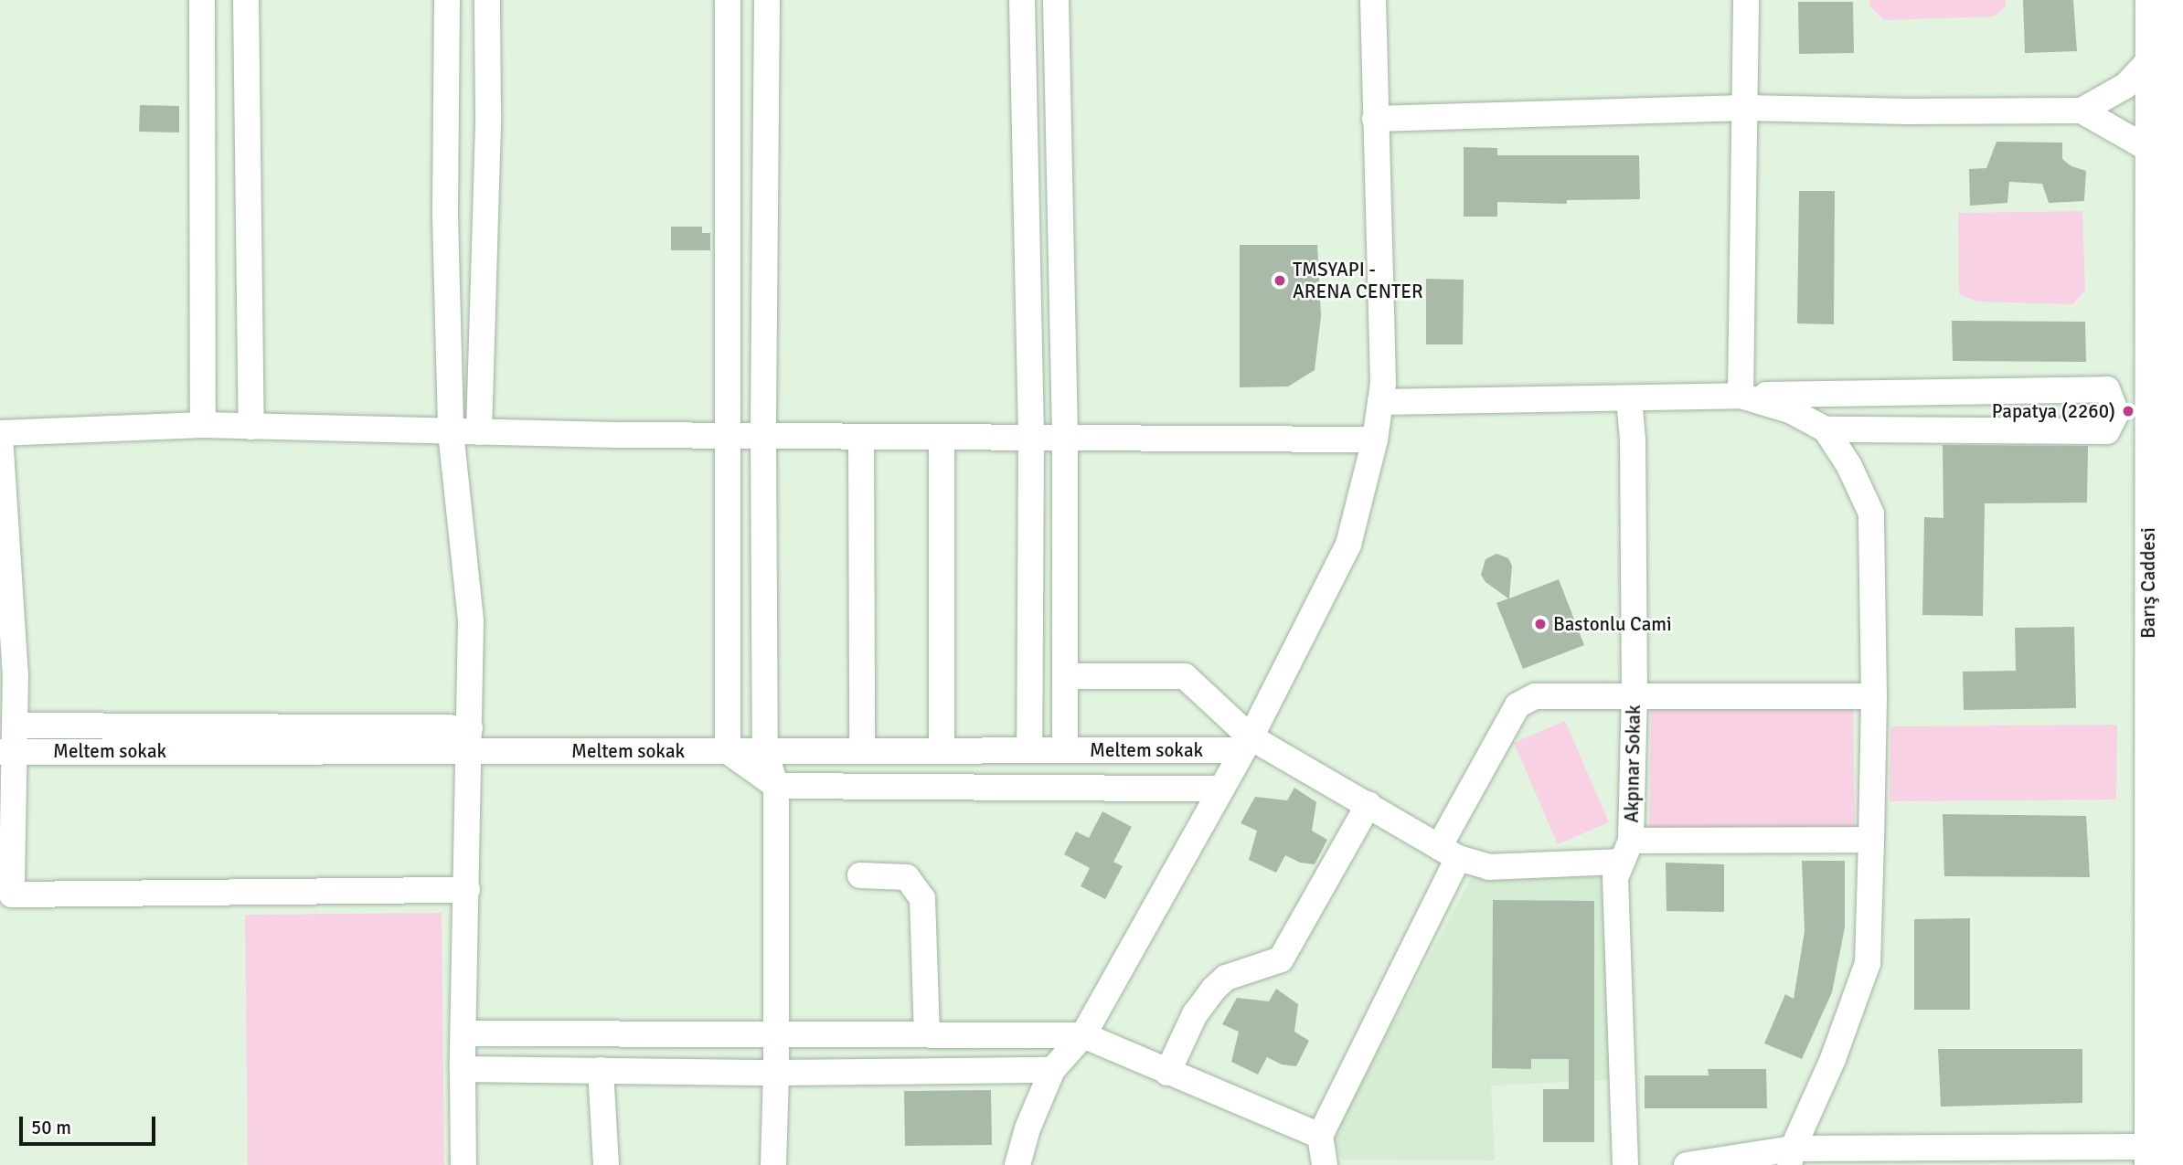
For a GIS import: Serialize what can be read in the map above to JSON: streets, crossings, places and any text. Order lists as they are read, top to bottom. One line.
{"streets":{"main road":["Barış Caddesi"],"street":["Meltem sokak","Akpınar Sokak"]},"places":["TMSYAPI - ARENA CENTER","Papatya (2260)","Bastonlu Cami"],"scale_bar":"50 m"}
